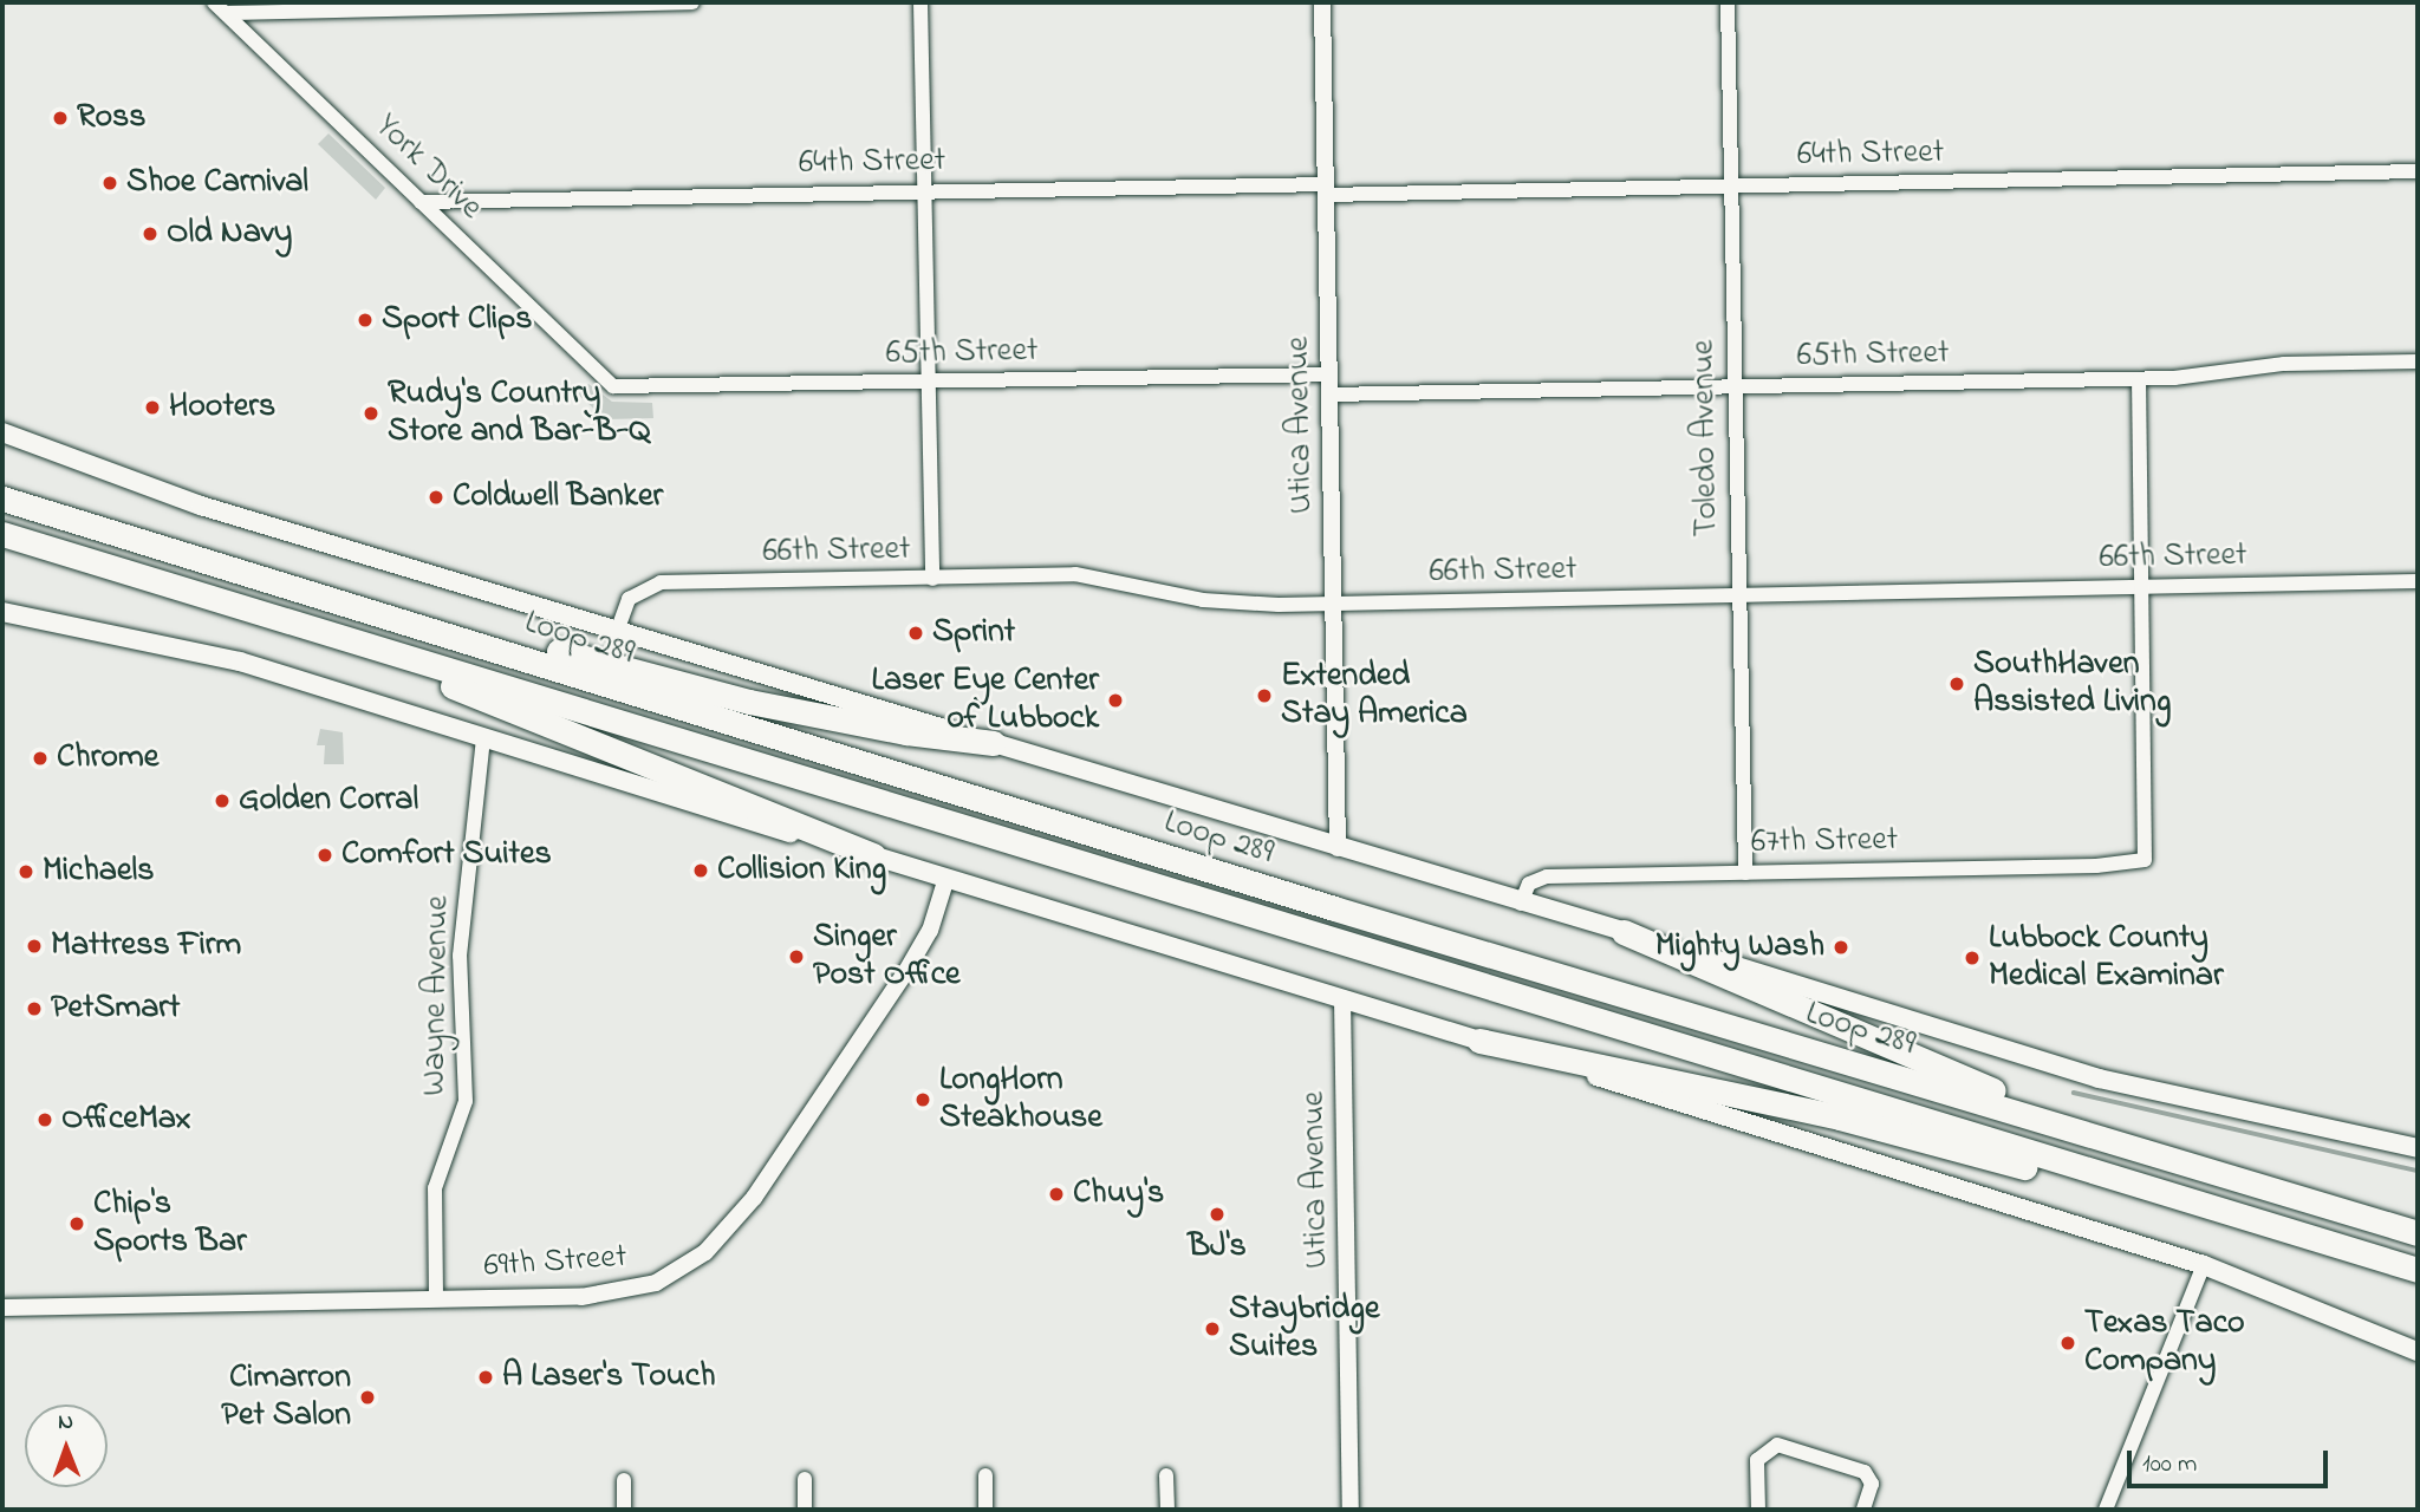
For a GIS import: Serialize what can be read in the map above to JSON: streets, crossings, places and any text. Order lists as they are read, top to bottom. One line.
{"streets":{"highway":["Loop 289"],"street":["64th Street","York Drive","65th Street","Utica Avenue","Toledo Avenue","66th Street","67th Street","Wayne Avenue","69th Street"]},"crossings":[["64th Street","York Drive"],["64th Street","Utica Avenue"],["64th Street","Toledo Avenue"],["York Drive","65th Street"],["65th Street","Utica Avenue"],["65th Street","Toledo Avenue"],["Utica Avenue","66th Street"],["Toledo Avenue","66th Street"],["Toledo Avenue","67th Street"],["66th Street","67th Street"],["Wayne Avenue","69th Street"]],"places":["Ross","Shoe Carnival","Old Navy","Sport Clips","Hooters","Rudy's Country Store and Bar-B-Q","Coldwell Banker","Sprint","SouthHaven Assisted Living","Extended Stay America","Laser Eye Center of Lubbock","Chrome","Golden Corral","Comfort Suites","Collision King","Michaels","Mattress Firm","Mighty Wash","Singer Post Office","Lubbock County Medical Examinar","PetSmart","LongHorn Steakhouse","OfficeMax","Chuy's","BJ's","Chip's Sports Bar","Staybridge Suites","Texas Taco Company","A Laser's Touch","Cimarron Pet Salon"],"scale_bar":"100 m","north":"top"}
